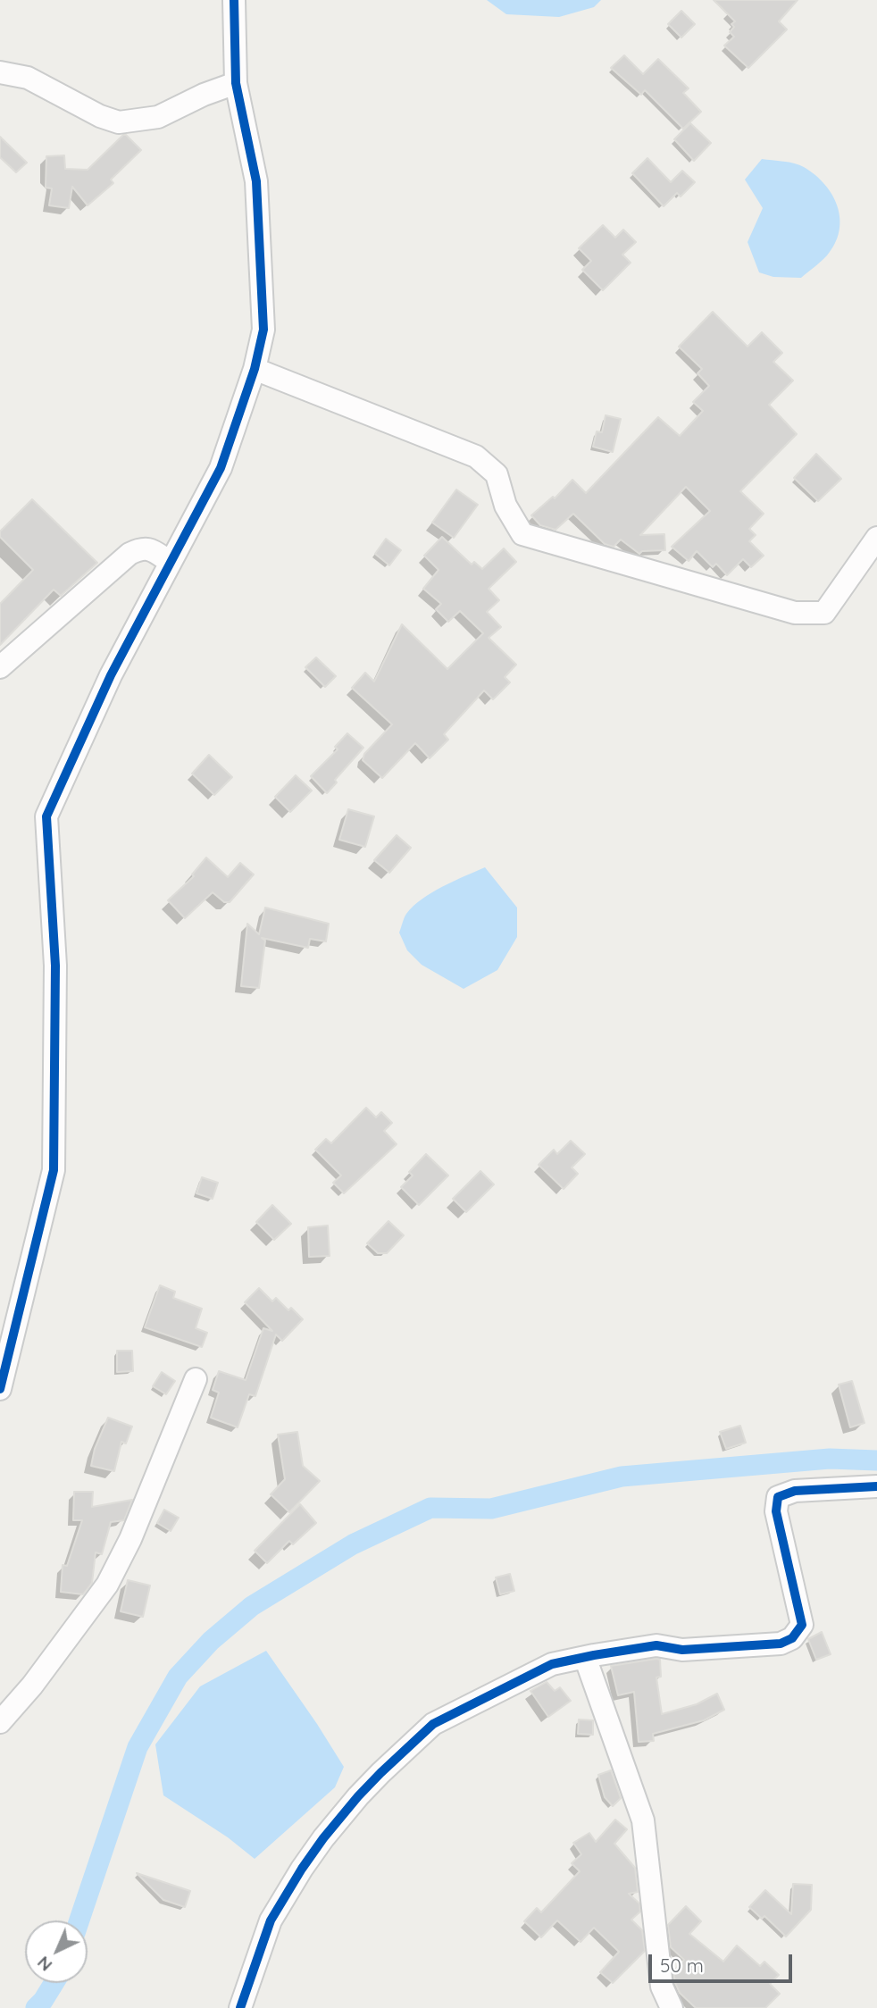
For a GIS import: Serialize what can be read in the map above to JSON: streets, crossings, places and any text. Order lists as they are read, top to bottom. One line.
{"scale_bar":"50 m","north":"bottom left"}
